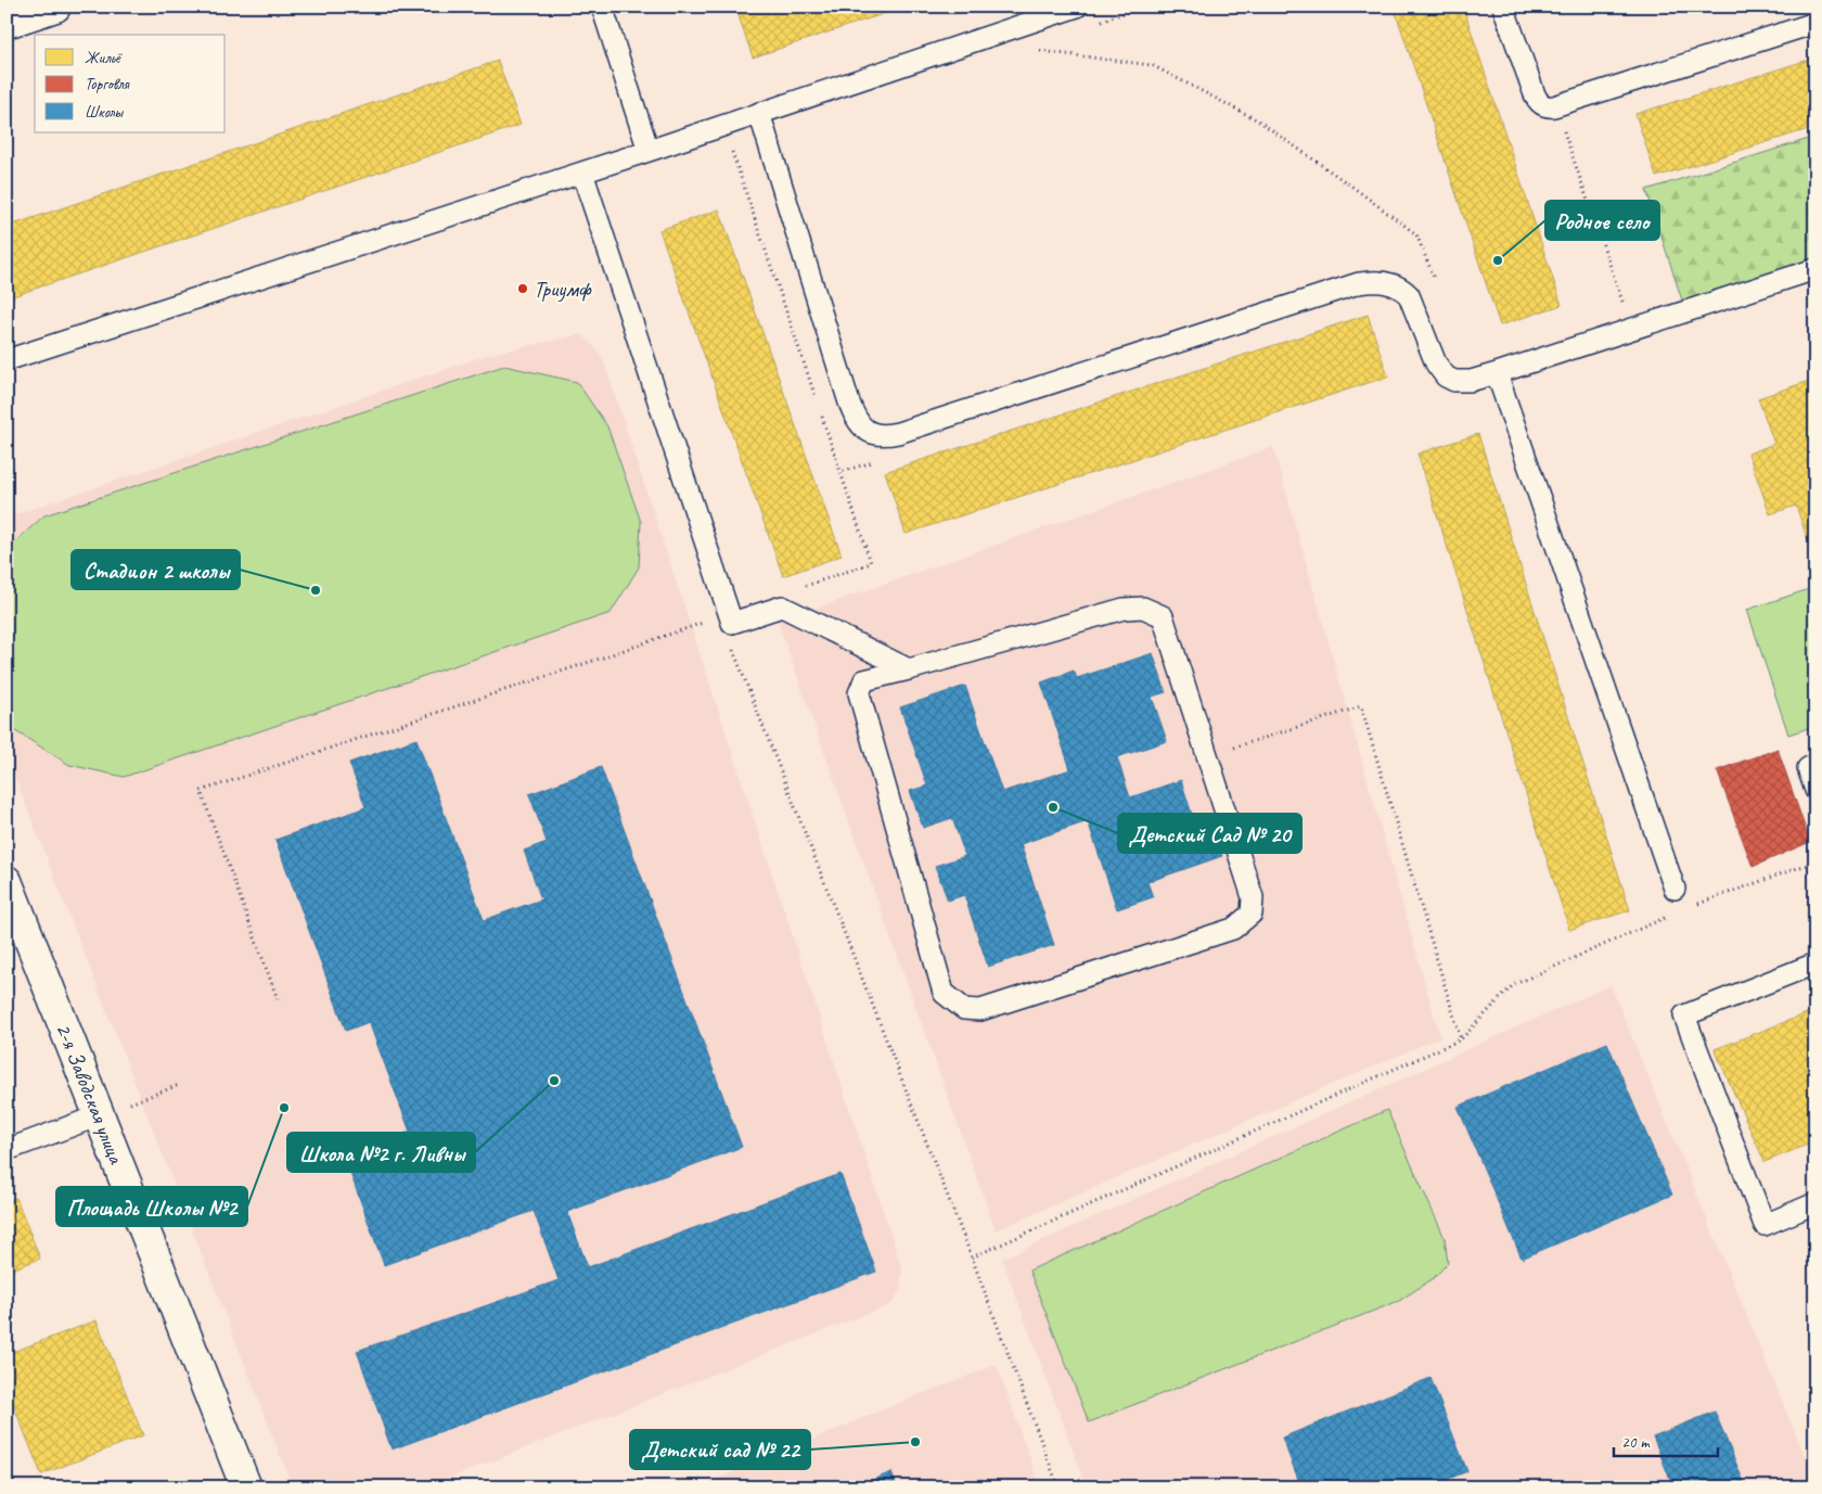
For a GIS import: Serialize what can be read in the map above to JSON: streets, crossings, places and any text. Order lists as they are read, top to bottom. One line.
{"streets":{"street":["2-я Заводская улица"]},"places":["Родное село","Триумф","Стадион 2 школы","Детский Сад № 20","Школа №2 г. Ливны","Площадь Школы №2","Детский сад № 22"],"legend":["Жильё","Торговля","Школы"],"scale_bar":"20 m"}
